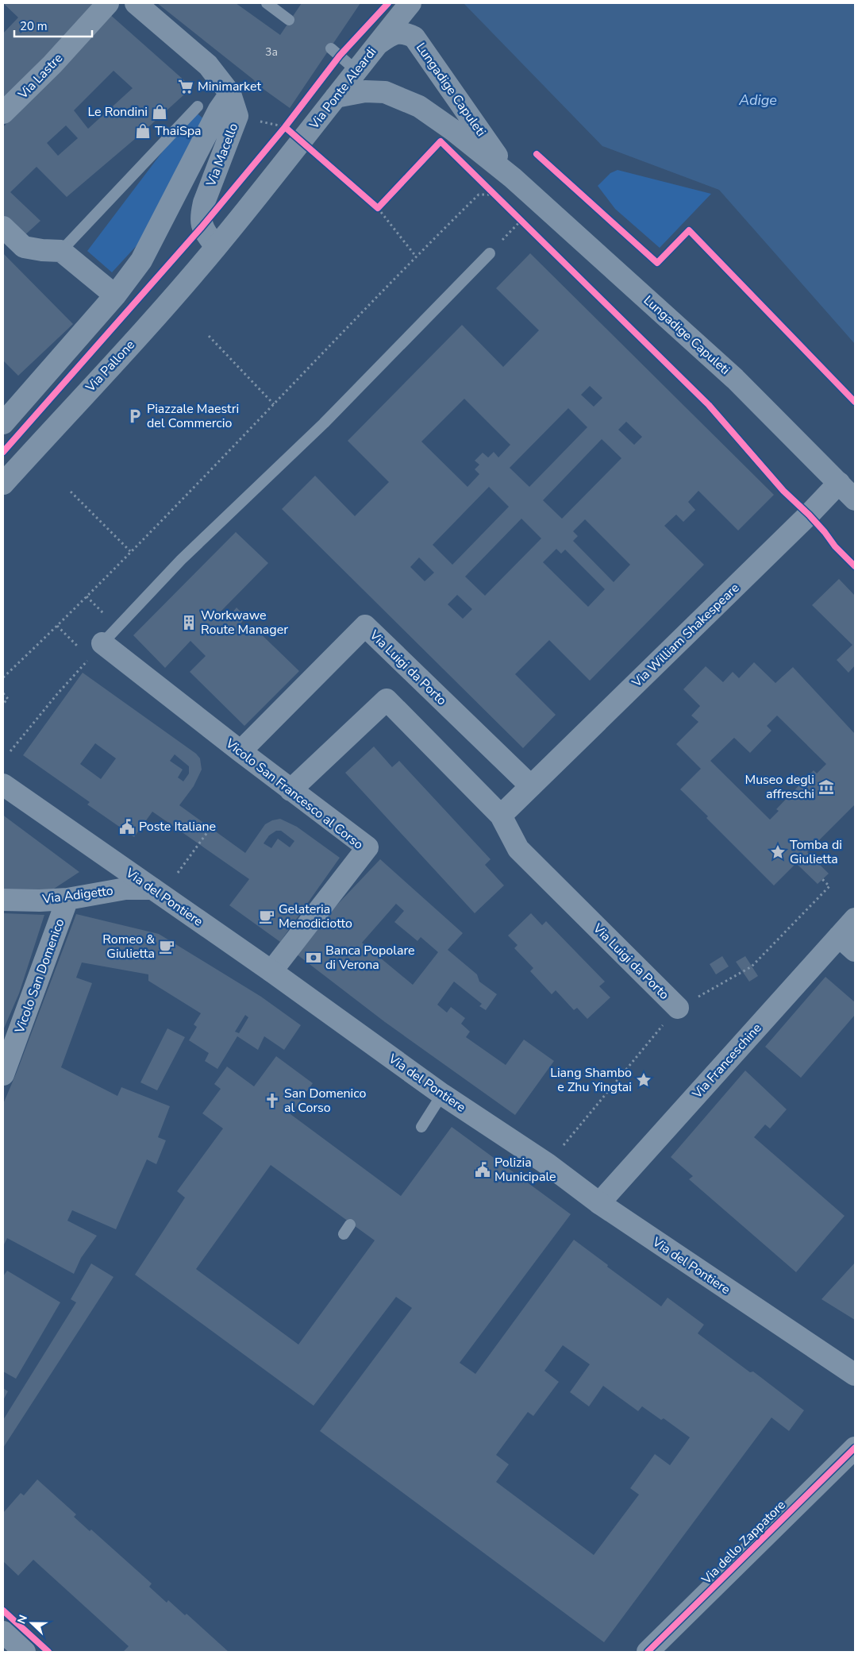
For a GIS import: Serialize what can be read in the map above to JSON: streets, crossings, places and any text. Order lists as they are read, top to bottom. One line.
{"streets":{"street":["Via Lastre","Via Ponte Aleardi","Lungadige Capuleti","Via Macello","Via Pallone","Via William Shakespeare","Via Luigi da Porto","Vicolo San Francesco al Corso","Via Adigetto","Via del Pontiere","Vicolo San Domenico","Via Franceschine","Via dello Zappatore"]},"crossings":[["Via Ponte Aleardi","Lungadige Capuleti"],["Via Ponte Aleardi","Via Macello"],["Via Ponte Aleardi","Via Pallone"],["Lungadige Capuleti","Via William Shakespeare"],["Via Macello","Via Pallone"],["Via William Shakespeare","Via Luigi da Porto"],["Via Luigi da Porto","Vicolo San Francesco al Corso"],["Via Luigi da Porto","Via del Pontiere"],["Vicolo San Francesco al Corso","Via del Pontiere"],["Via Adigetto","Via del Pontiere"],["Via Adigetto","Vicolo San Domenico"],["Via del Pontiere","Via Franceschine"]],"water":["Adige"],"places":{"supermarket":["Minimarket"],"shop":["Le Rondini","ThaiSpa"],"parking":["Piazzale Maestri del Commercio"],"building":["Workwawe Route Manager"],"museum":["Museo degli affreschi"],"public building":["Poste Italiane","Polizia Municipale"],"place":["Tomba di Giulietta","Liang Shambo e Zhu Yingtai"],"cafe":["Gelateria Menodiciotto","Romeo & Giulietta"],"bank":["Banca Popolare di Verona"],"church":["San Domenico al Corso"]},"house_numbers":["3a"],"scale_bar":"20 m","north":"left"}
